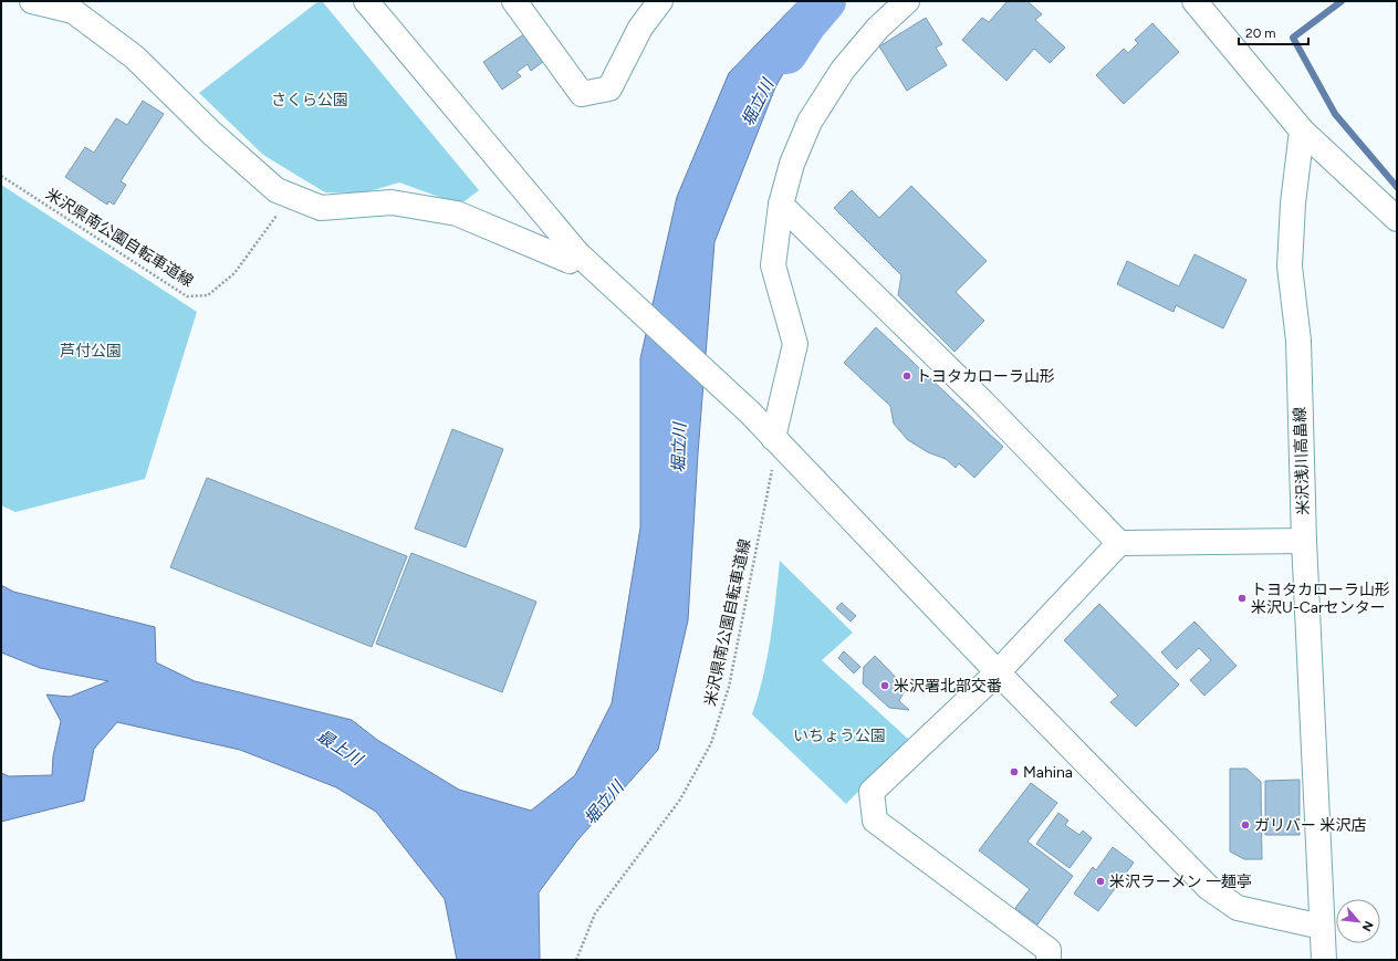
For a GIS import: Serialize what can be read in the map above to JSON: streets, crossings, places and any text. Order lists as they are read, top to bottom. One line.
{"streets":{"street":["米沢浅川高畠線"],"path":["米沢県南公園自転車道線"]},"water":["堀立川","最上川"],"parks":["さくら公園","芦付公園","いちょう公園"],"places":["トヨタカローラ山形","トヨタカローラ山形 米沢U-Carセンター","米沢署北部交番","Mahina","ガリバー 米沢店","米沢ラーメン 一麺亭"],"scale_bar":"20 m","north":"bottom right"}
